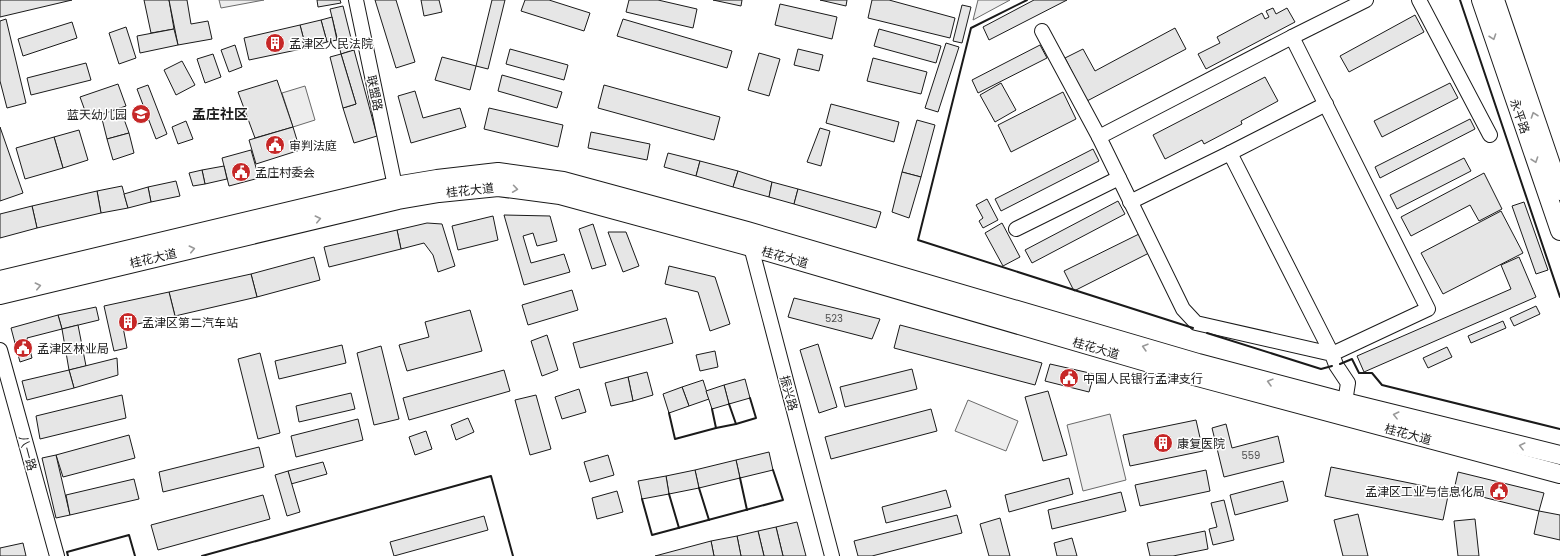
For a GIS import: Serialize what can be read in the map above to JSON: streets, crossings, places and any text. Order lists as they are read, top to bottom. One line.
{"streets":{"main road":["永平路","桂花大道"],"street":["联盟路","振兴路","八一路"]},"crossings":[["联盟路","桂花大道"],["桂花大道","振兴路"]],"districts":["孟庄社区"],"places":{"building":["孟津区人民法院","孟津区第二汽车站","康复医院"],"school or university":["蓝天幼儿园"],"public building":["审判法庭","孟庄村委会","孟津区林业局","中国人民银行孟津支行","孟津区工业与信息化局"]},"house_numbers":["523","559"]}
